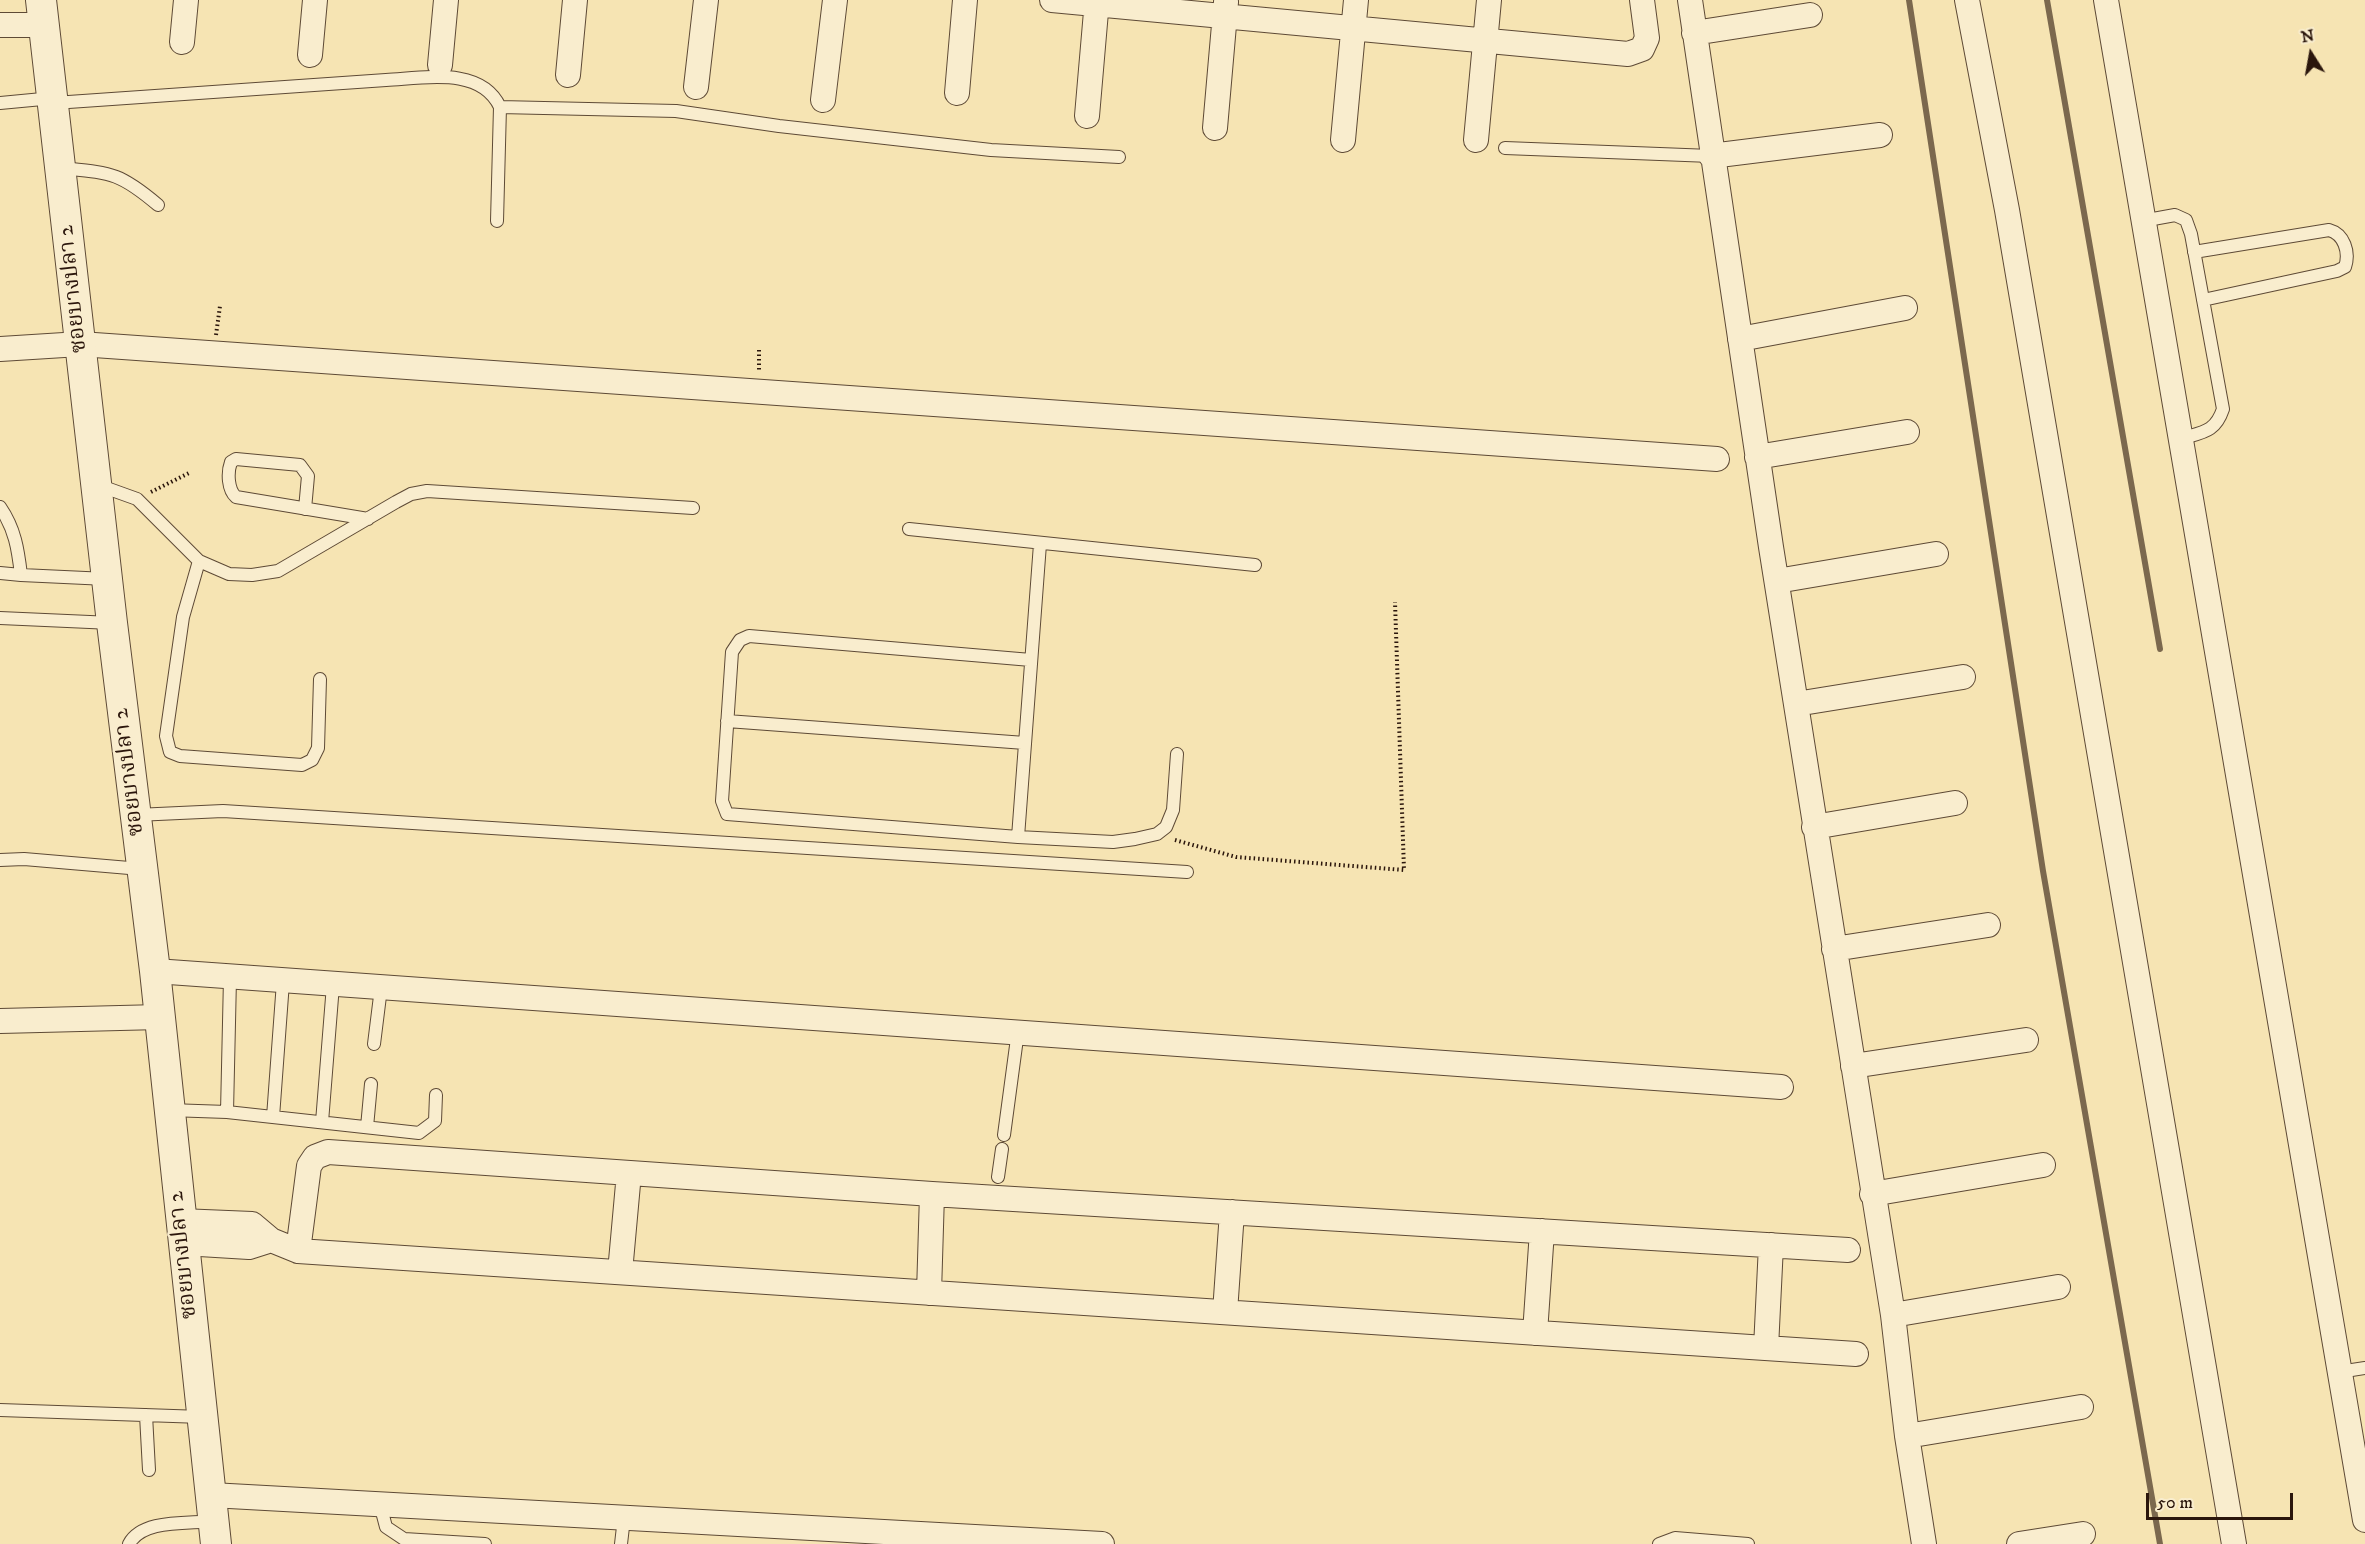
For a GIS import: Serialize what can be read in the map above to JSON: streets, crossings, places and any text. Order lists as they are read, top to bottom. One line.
{"streets":{"street":["ซอยบางปลา 2"]},"scale_bar":"50 m","north":"top"}
